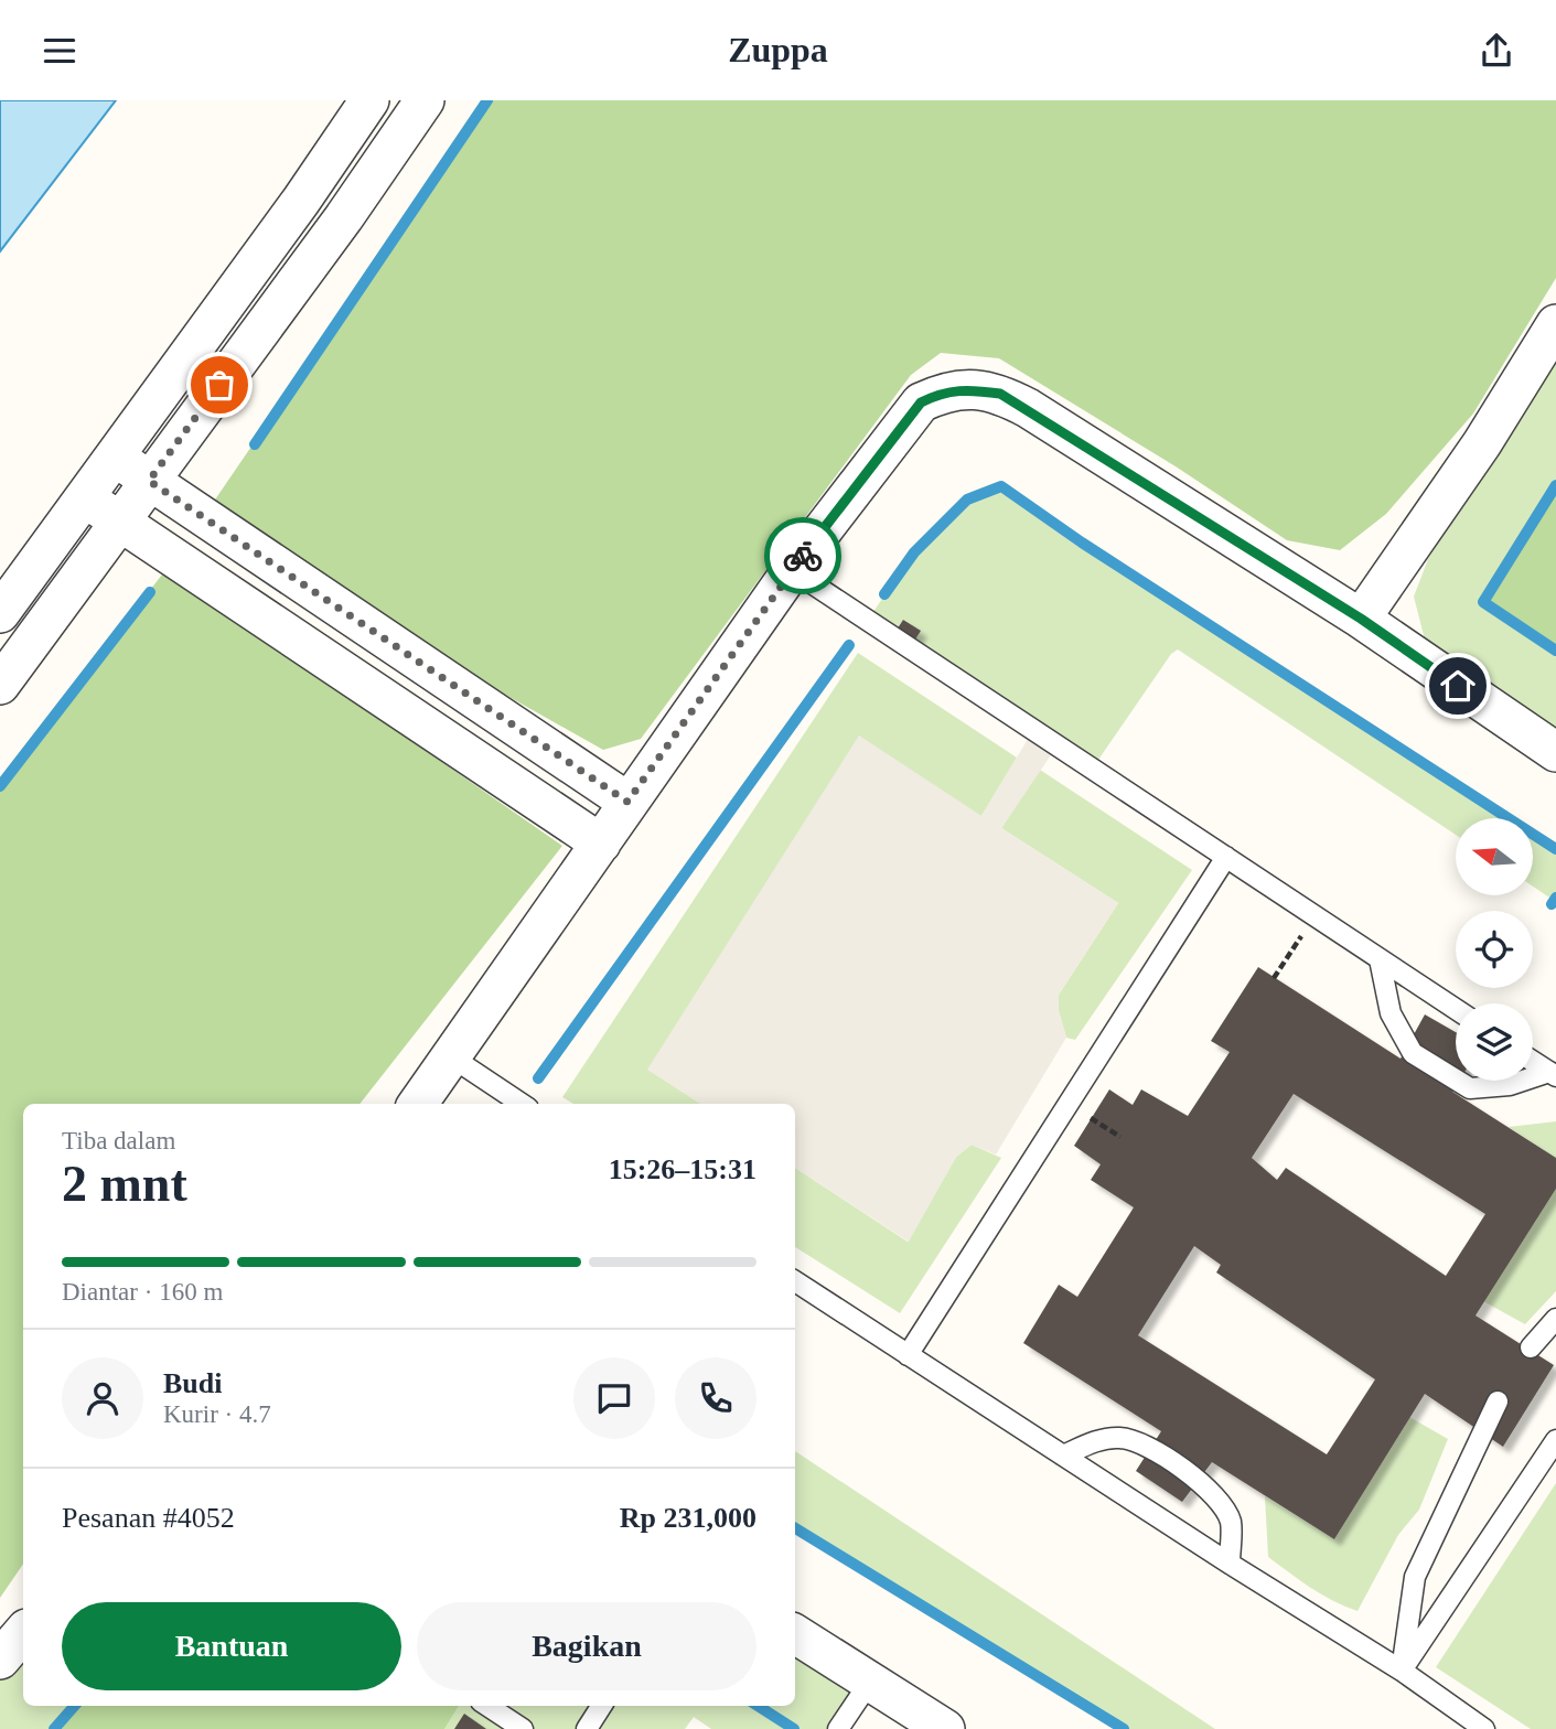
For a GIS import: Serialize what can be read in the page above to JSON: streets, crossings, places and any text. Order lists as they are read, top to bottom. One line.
{"north":"left","page":{"header":"Zuppa","heading":["2 mnt","Tiba dalam","15:26–15:31"],"panel":["Budi","Kurir · 4.7","Pesanan #4052","Rp 231,000"],"bar":"Diantar · 160 m","buttons":["Bantuan","Bagikan"]}}
